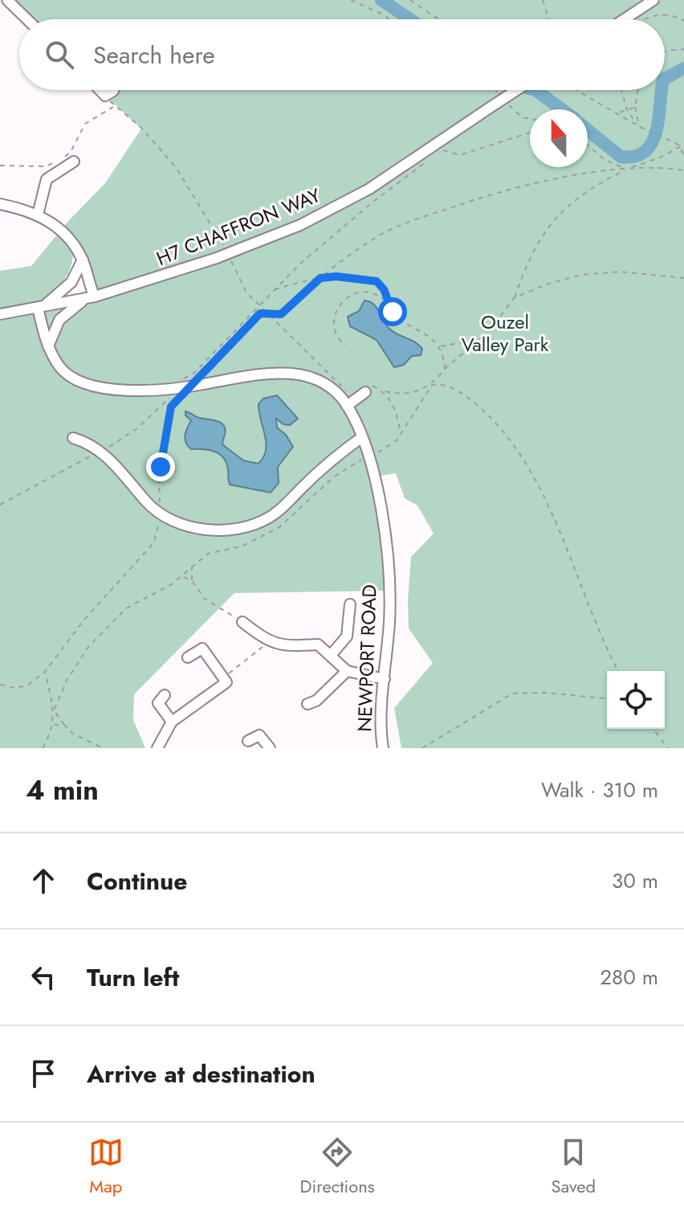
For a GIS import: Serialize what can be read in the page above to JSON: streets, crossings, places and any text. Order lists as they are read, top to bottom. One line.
{"streets":{"street":["H7 CHAFFRON WAY","NEWPORT ROAD"]},"crossings":[["H7 CHAFFRON WAY","NEWPORT ROAD"]],"parks":["Ouzel Valley Park"],"north":"top","page":{"search":"Search here","heading":["4 min","Walk · 310 m"],"list":[["Continue","30 m"],["Turn left","280 m"],"Arrive at destination"],"nav":["Map","Directions","Saved"]}}
